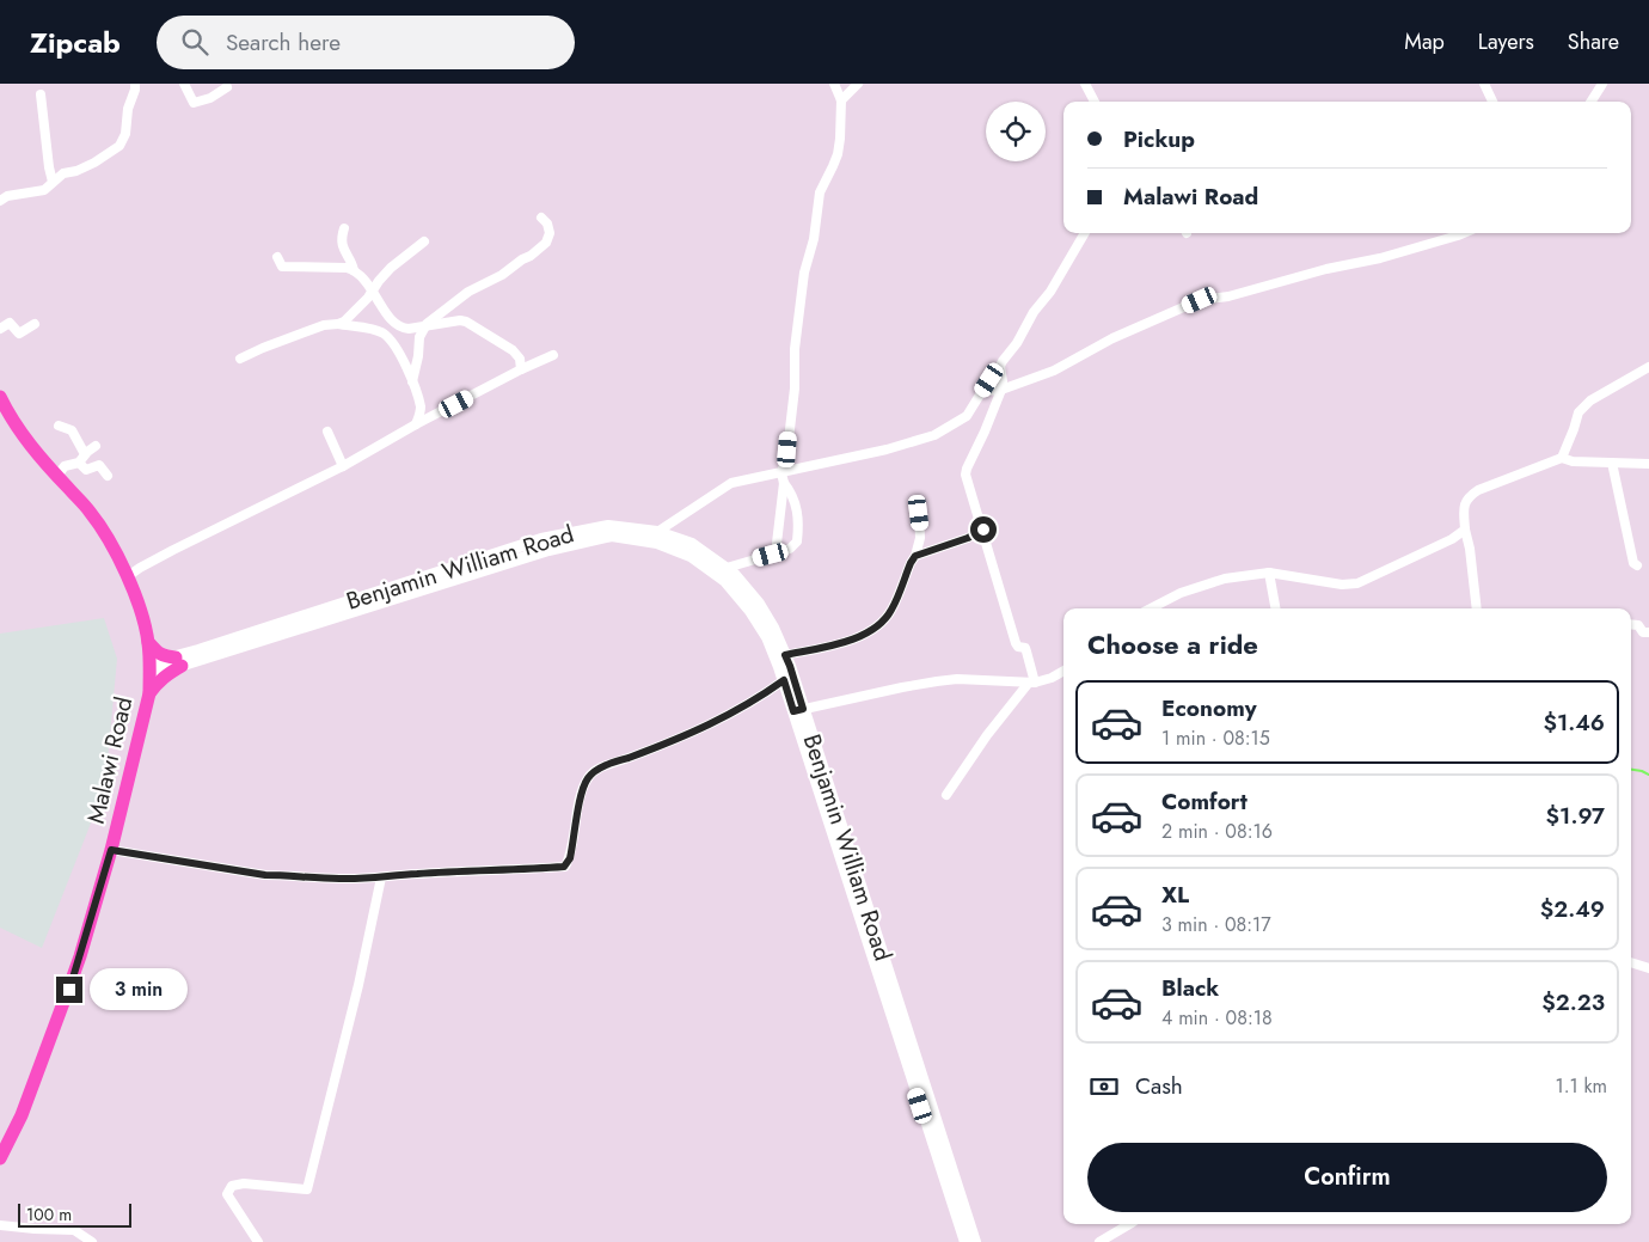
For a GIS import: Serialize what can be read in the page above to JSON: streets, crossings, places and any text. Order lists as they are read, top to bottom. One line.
{"streets":{"main road":["Benjamin William Road","Malawi Road"]},"crossings":[["Benjamin William Road","Malawi Road"]],"scale_bar":"100 m","page":{"header":"Zipcab","search":"Search here","nav":["Map","Layers","Share"],"banner":["Pickup","Malawi Road"],"heading":"Choose a ride","list":[{"name":"Economy","note":"1 min · 08:15","value":"$1.46"},{"name":"Comfort","note":"2 min · 08:16","value":"$1.97"},{"name":"XL","note":"3 min · 08:17","value":"$2.49"},{"name":"Black","note":"4 min · 08:18","value":"$2.23"}],"bubble":"3 min","pay":["Cash","1.1 km"],"buttons":"Confirm","scale":"100 m"}}
